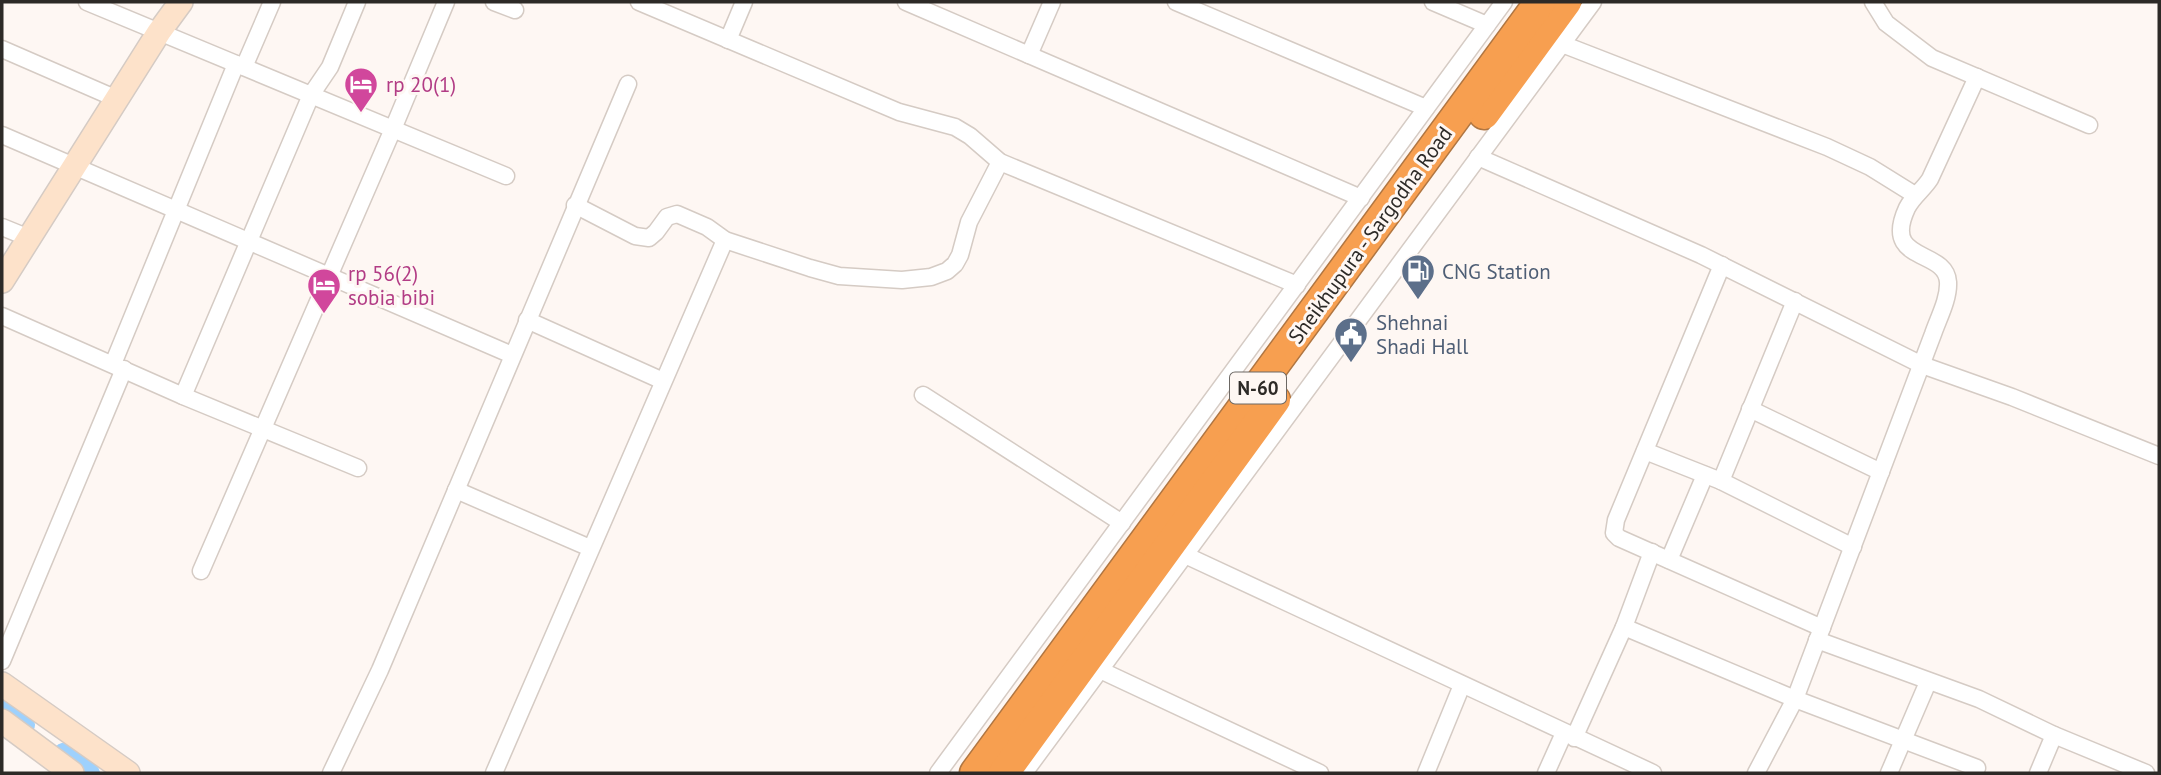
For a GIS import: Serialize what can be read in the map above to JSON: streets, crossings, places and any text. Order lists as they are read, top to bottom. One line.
{"streets":{"highway":["Sheikhupura - Sargodha Road","N-60"]},"places":{"hotel":["rp 20(1)","rp 56(2) sobia bibi"],"fuel station":["CNG Station"],"public building":["Shehnai Shadi Hall"]}}
